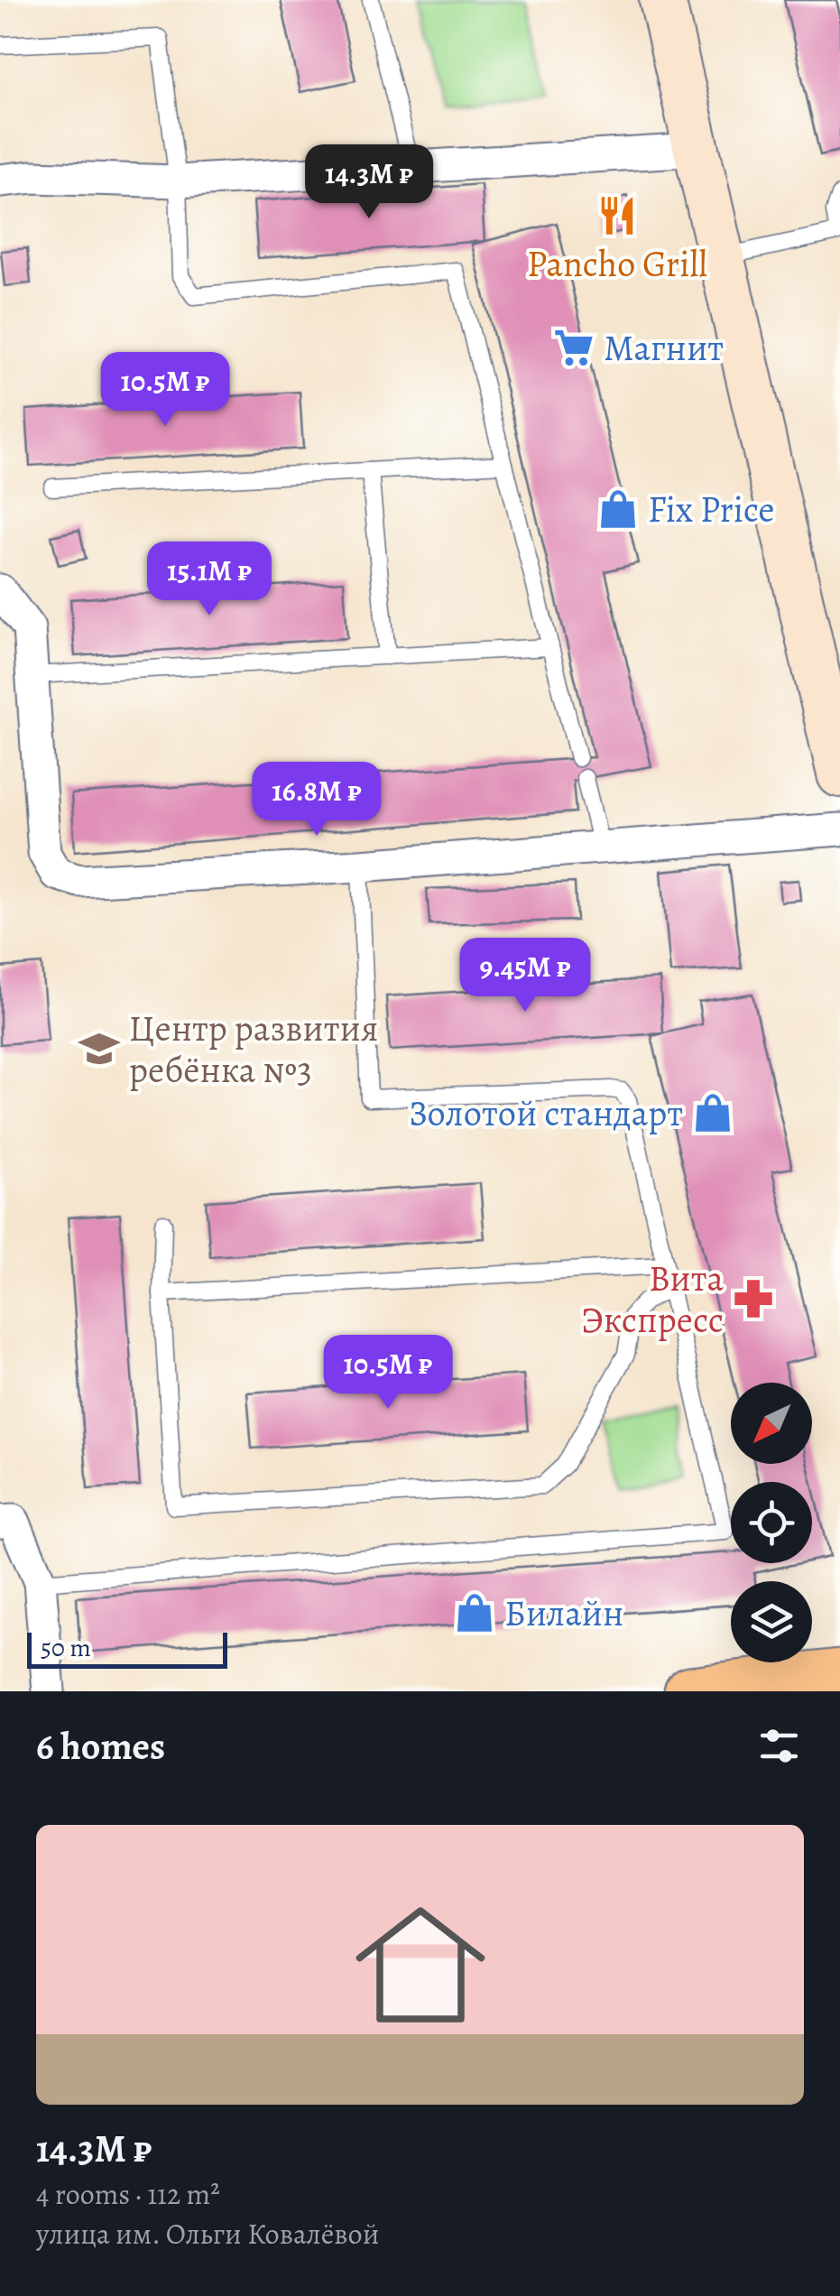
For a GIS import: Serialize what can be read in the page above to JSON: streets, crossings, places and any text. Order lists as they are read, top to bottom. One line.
{"places":{"restaurant":["Pancho Grill"],"supermarket":["Магнит"],"shop":["Fix Price","Золотой стандарт","Билайн"],"school or university":["Центр развития ребёнка №3"],"pharmacy":["Вита Экспресс"]},"scale_bar":"50 m","north":"bottom left","page":{"price":["14.3M ₽","10.5M ₽","15.1M ₽","16.8M ₽","9.45M ₽","10.5M ₽"],"scale":"50 m","heading":"6 homes","list":[{"name":"14.3M ₽","note":"4 rooms · 112 m² · улица им. Ольги Ковалёвой"}]}}
